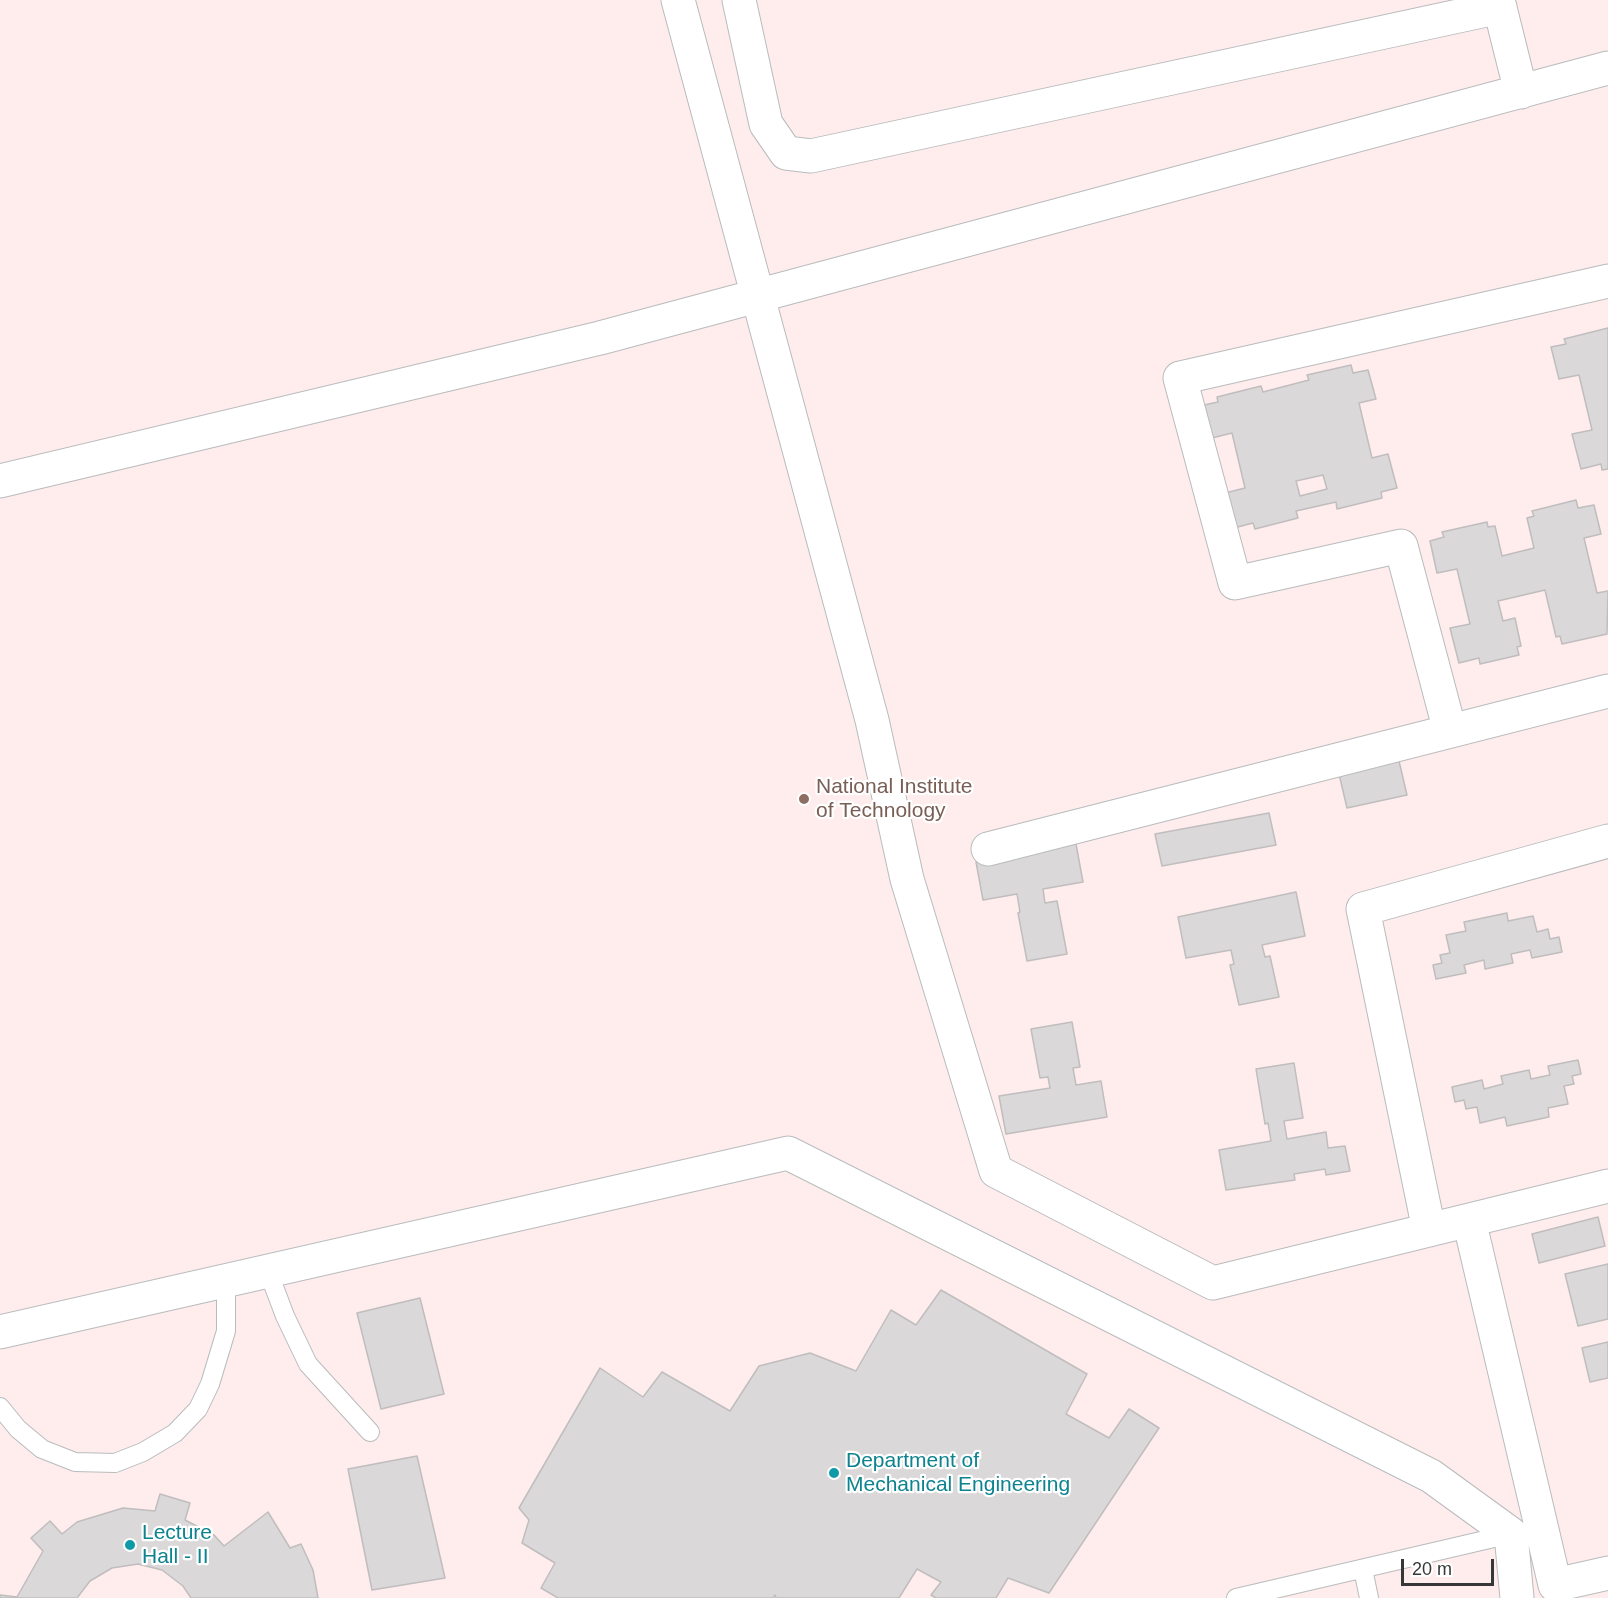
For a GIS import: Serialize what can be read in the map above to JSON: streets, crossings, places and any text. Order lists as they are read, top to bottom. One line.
{"places":["National Institute of Technology","Department of Mechanical Engineering","Lecture Hall - II"],"scale_bar":"20 m"}
